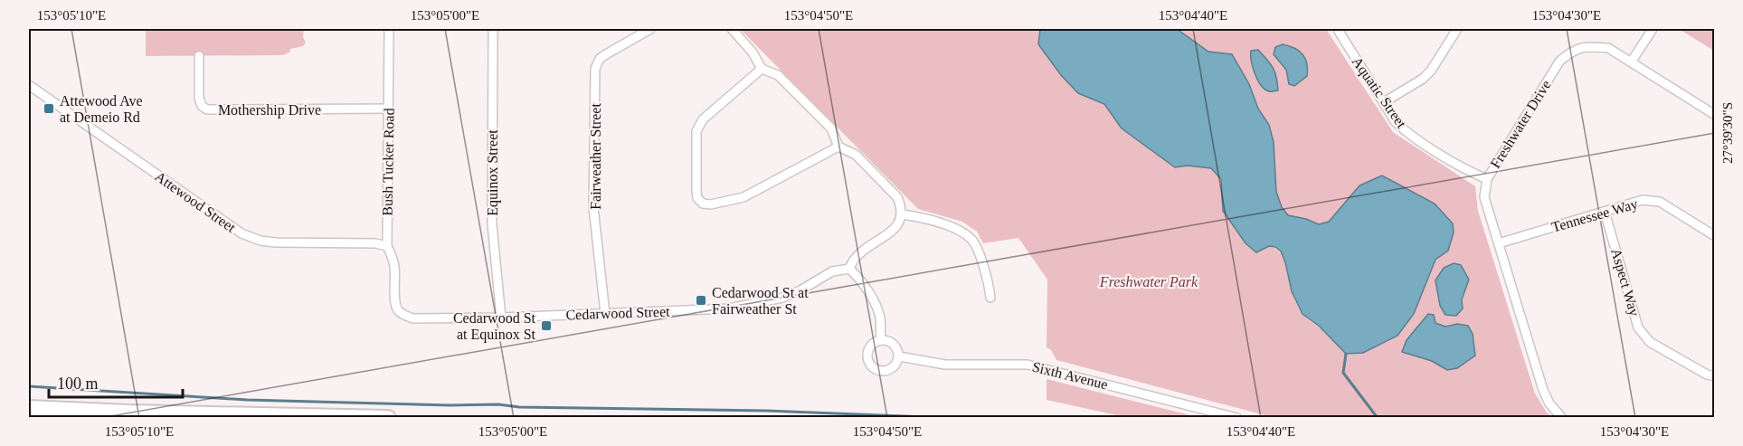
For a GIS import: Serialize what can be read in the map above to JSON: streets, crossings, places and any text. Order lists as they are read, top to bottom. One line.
{"streets":{"street":["Aquatic Street","Mothership Drive","Freshwater Drive","Fairweather Street","Bush Tucker Road","Equinox Street","Attewood Street","Tennessee Way","Aspect Way","Cedarwood Street","Sixth Avenue"]},"crossings":[["Aquatic Street","Freshwater Drive"],["Mothership Drive","Bush Tucker Road"],["Freshwater Drive","Tennessee Way"],["Fairweather Street","Cedarwood Street"],["Bush Tucker Road","Attewood Street"],["Bush Tucker Road","Cedarwood Street"],["Equinox Street","Cedarwood Street"],["Tennessee Way","Aspect Way"]],"parks":["Freshwater Park"],"places":{"transit":["Attewood Ave at Demeio Rd","Cedarwood St at Fairweather St","Cedarwood St at Equinox St"]},"scale_bar":"100 m","coordinates":["153°05'10\"E","153°05'00\"E","153°04'50\"E","153°04'40\"E","153°04'30\"E","27°39'30\"S"]}
